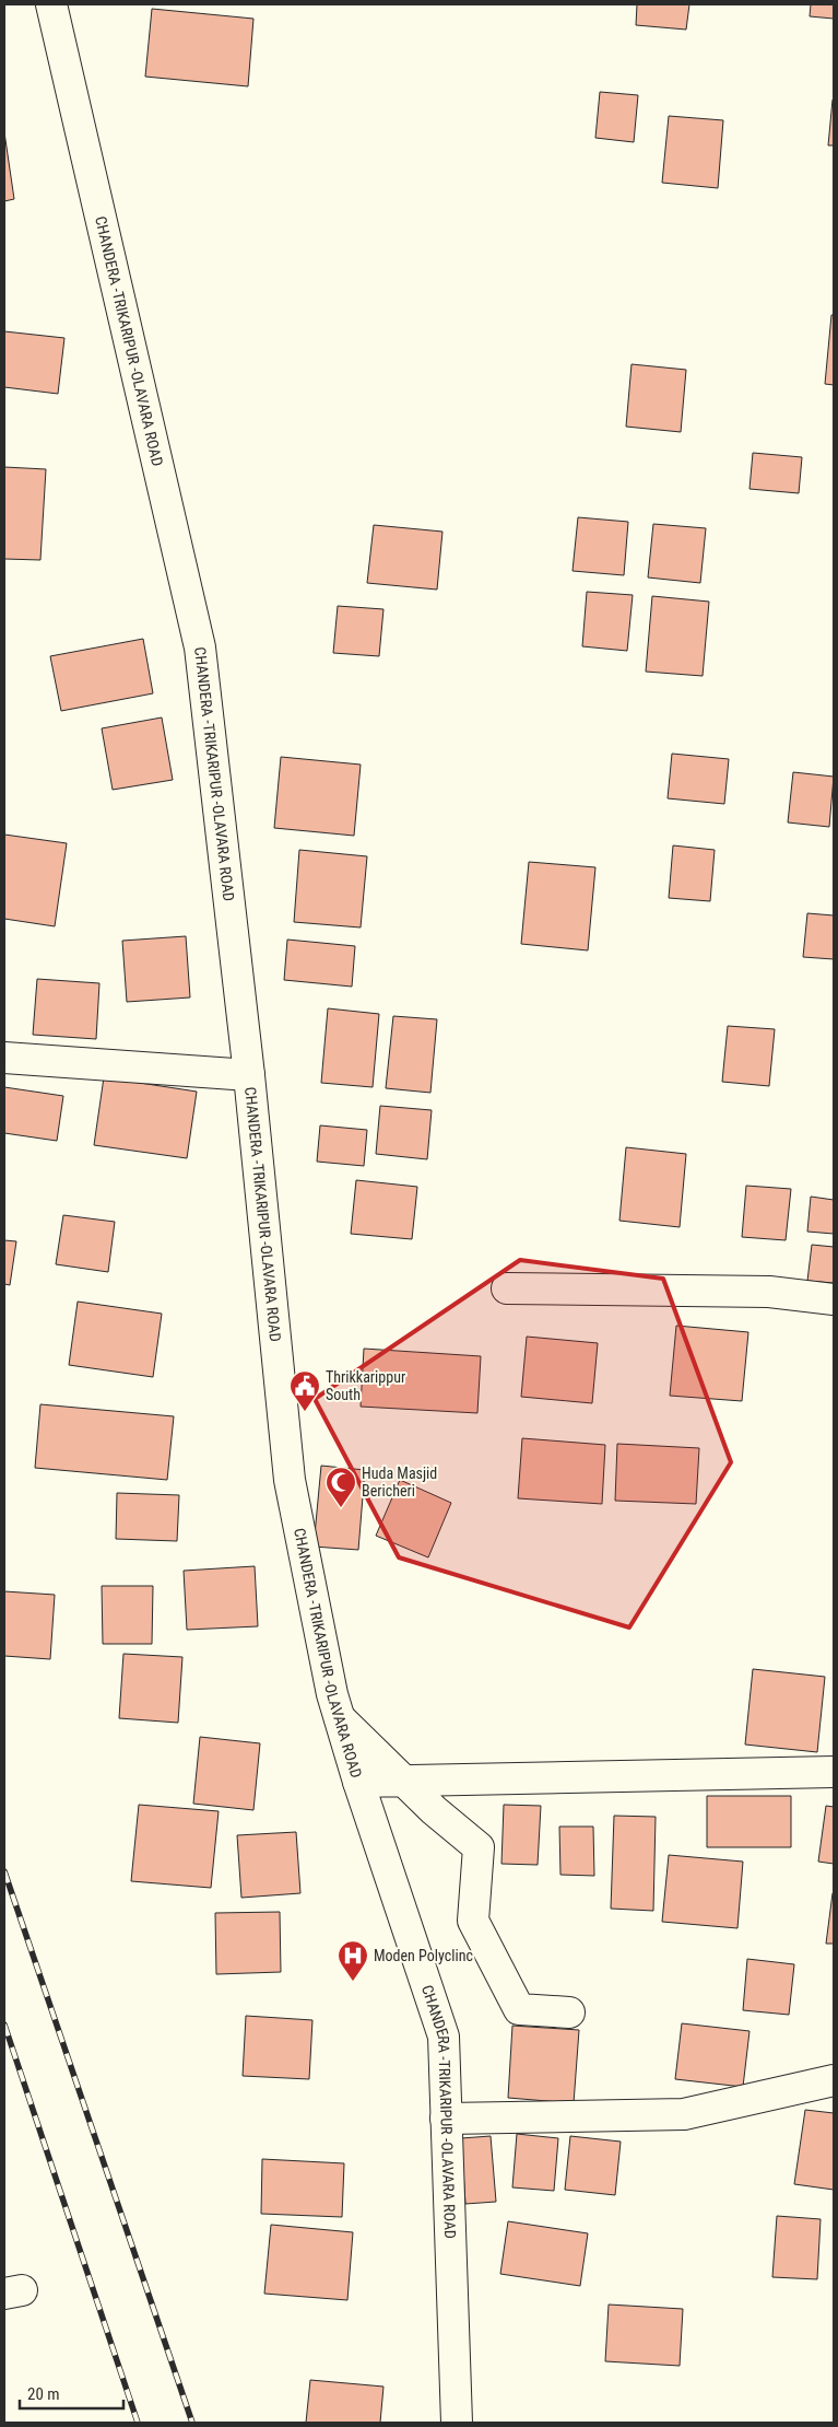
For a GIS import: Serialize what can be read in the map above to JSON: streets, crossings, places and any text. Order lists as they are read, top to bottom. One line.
{"streets":{"main road":["CHANDERA -TRIKARIPUR -OLAVARA ROAD"]},"places":{"public building":["Thrikkarippur South"],"mosque":["Huda Masjid Bericheri"],"hospital":["Moden Polyclinc"]},"scale_bar":"20 m"}
